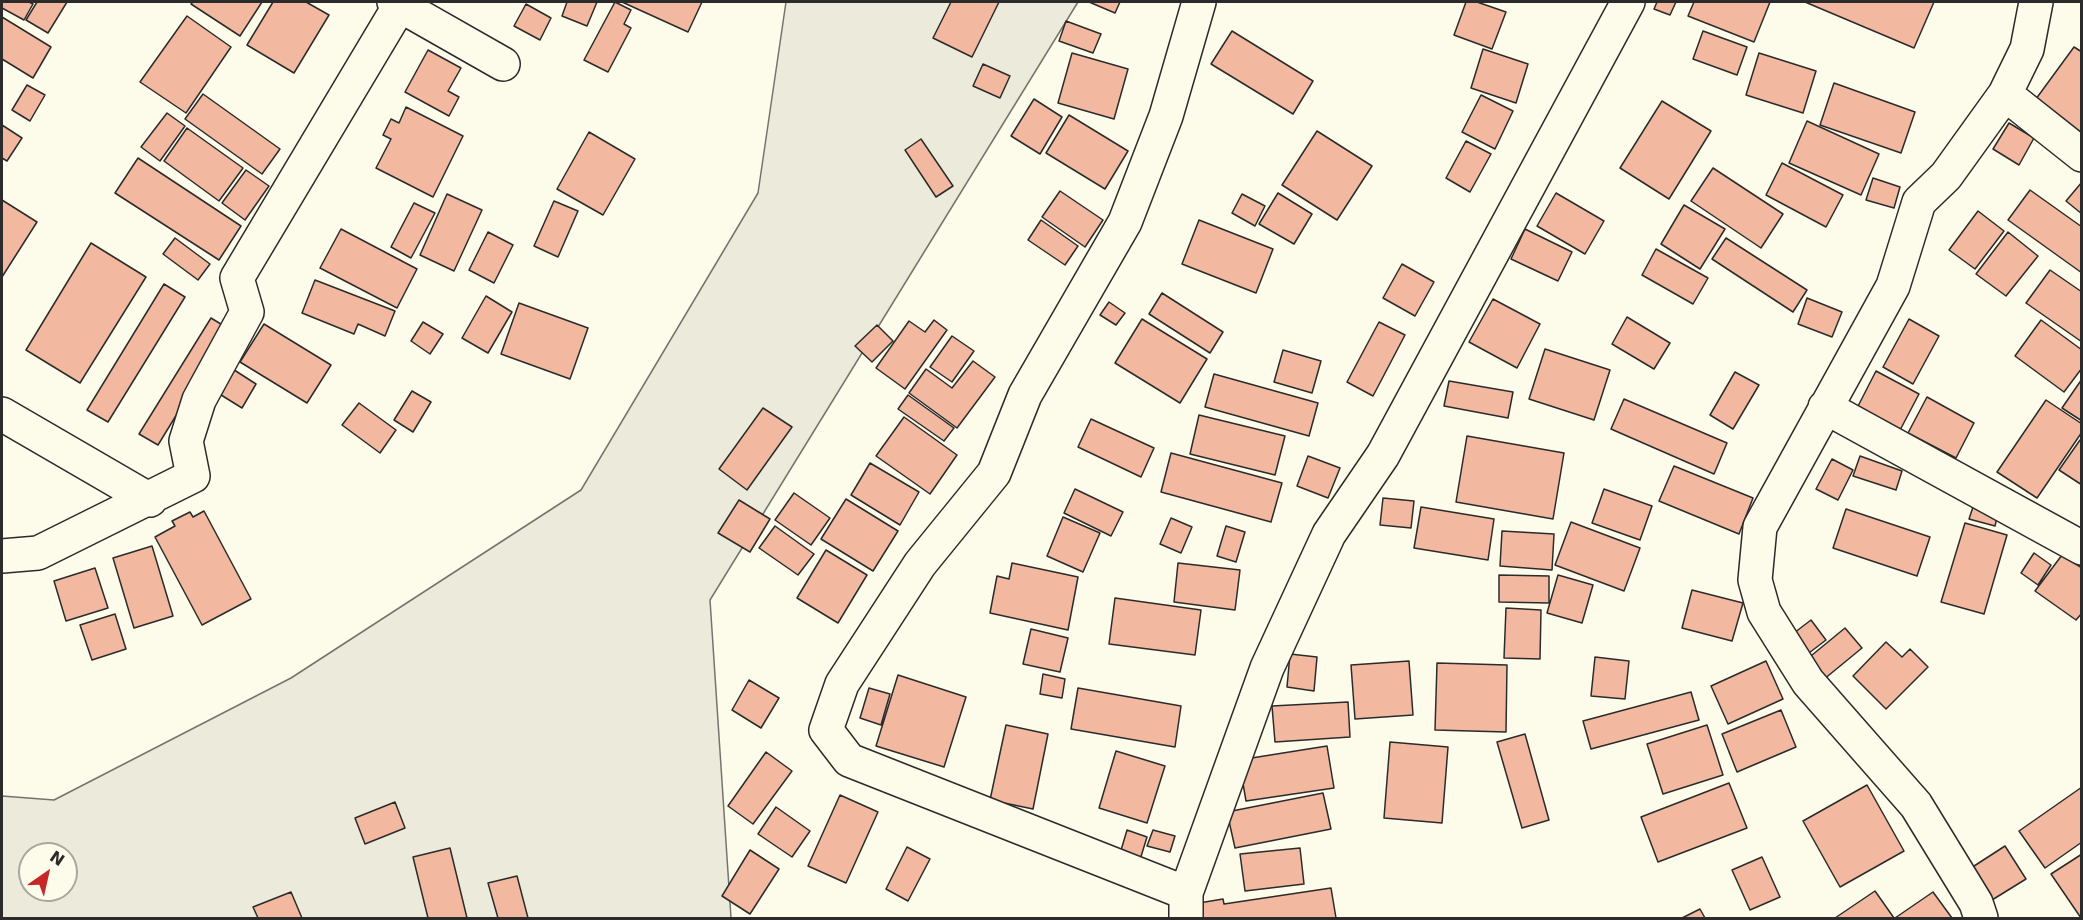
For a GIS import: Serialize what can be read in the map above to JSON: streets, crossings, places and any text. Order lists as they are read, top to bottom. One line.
{"north":"top right"}
